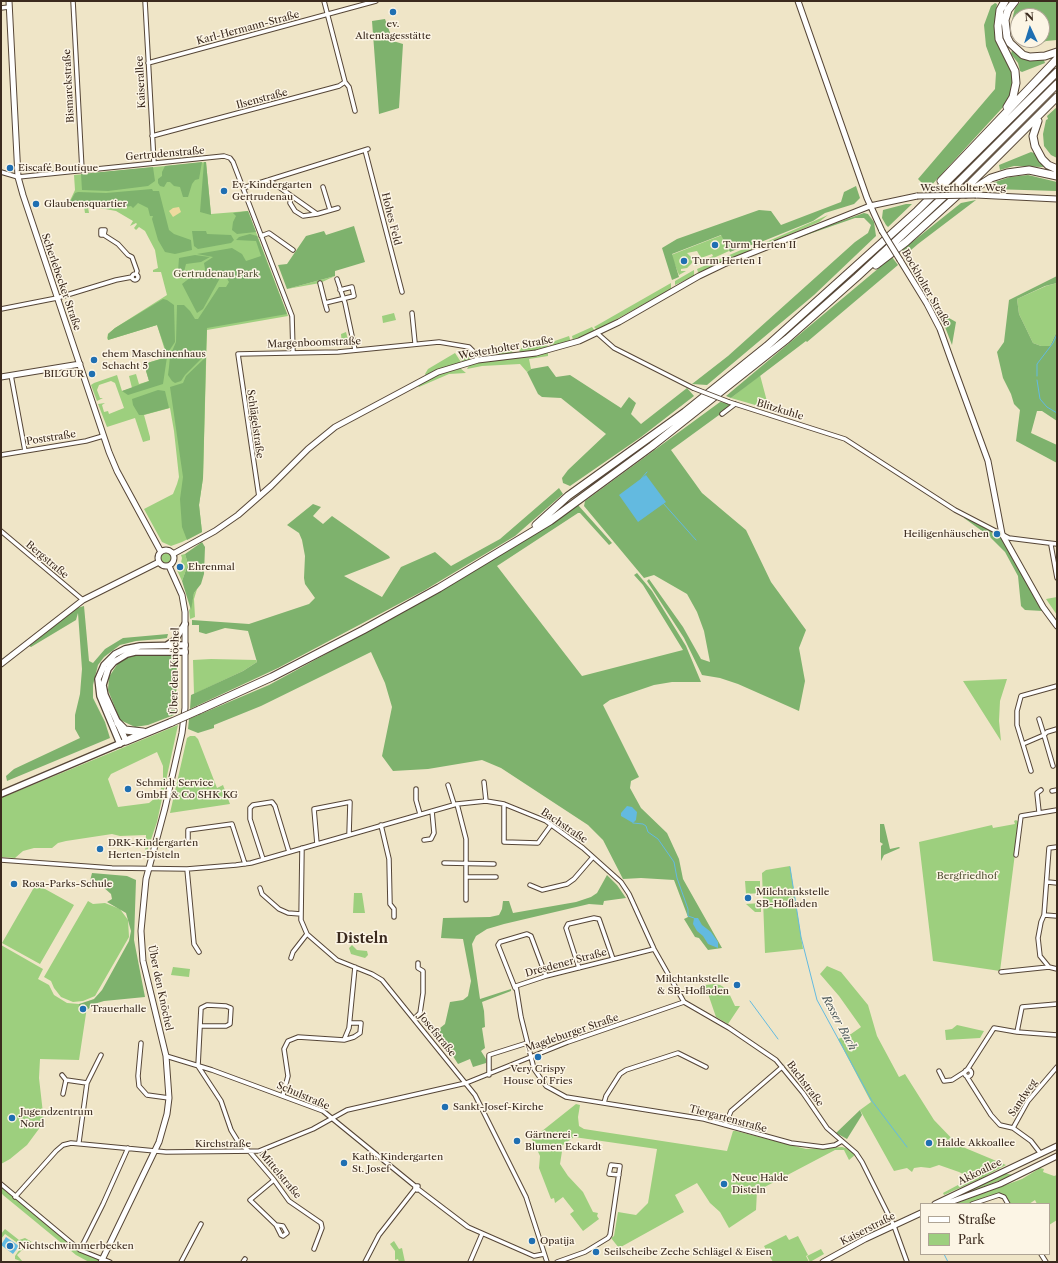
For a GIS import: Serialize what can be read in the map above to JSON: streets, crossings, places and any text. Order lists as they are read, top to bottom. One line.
{"streets":{"street":["Karl-Hermann-Straße","Kaiserallee","Bismarckstraße","Ilsenstraße","Gertrudenstraße","Westerholter Weg","Hohes Feld","Scherlebecker Straße","Bockholter Straße","Margenboomstraße","Westerholter Straße","Blitzkuhle","Schlägelstraße","Poststraße","Bergstraße","Über den Knöchel","Bachstraße","Dresdener Straße","Magdeburger Straße","Josefstraße","Schulstraße","Sandweg","Tiergartenstraße","Kirchstraße","Akkoallee","Mittelstraße","Kaiserstraße"]},"crossings":[["Karl-Hermann-Straße","Kaiserallee"],["Kaiserallee","Ilsenstraße"],["Kaiserallee","Gertrudenstraße"],["Bismarckstraße","Gertrudenstraße"],["Gertrudenstraße","Hohes Feld"],["Gertrudenstraße","Scherlebecker Straße"],["Gertrudenstraße","Margenboomstraße"],["Westerholter Weg","Bockholter Straße"],["Westerholter Weg","Westerholter Straße"],["Scherlebecker Straße","Westerholter Straße"],["Scherlebecker Straße","Poststraße"],["Scherlebecker Straße","Über den Knöchel"],["Bockholter Straße","Westerholter Straße"],["Bockholter Straße","Blitzkuhle"],["Margenboomstraße","Westerholter Straße"],["Margenboomstraße","Schlägelstraße"],["Westerholter Straße","Blitzkuhle"],["Westerholter Straße","Schlägelstraße"],["Westerholter Straße","Über den Knöchel"],["Über den Knöchel","Bachstraße"],["Über den Knöchel","Schulstraße"],["Über den Knöchel","Kirchstraße"],["Bachstraße","Dresdener Straße"],["Bachstraße","Magdeburger Straße"],["Bachstraße","Tiergartenstraße"],["Magdeburger Straße","Josefstraße"],["Magdeburger Straße","Tiergartenstraße"],["Magdeburger Straße","Kirchstraße"],["Josefstraße","Schulstraße"],["Josefstraße","Kirchstraße"],["Schulstraße","Kirchstraße"],["Schulstraße","Mittelstraße"],["Sandweg","Akkoallee"],["Kirchstraße","Mittelstraße"]],"districts":["Disteln"],"water":["Resser Bach"],"parks":["Gertrudenau Park","Bergfriedhof"],"places":["ev. Altentagesstätte","Eiscafé Boutique","Ev. Kindergarten Gertrudenau","Glaubensquartier","Turm Herten II","Turm Herten I","ehem Maschinenhaus Schacht 5","BILGUR","Heiligenhäuschen","Ehrenmal","Schmidt Service GmbH & Co SHK KG","DRK-Kindergarten Herten-Disteln","Rosa-Parks-Schule","Milchtankstelle SB-Hofladen","Milchtankstelle & SB-Hofladen","Trauerhalle","Very Crispy House of Fries","Sankt-Josef-Kirche","Jugendzentrum Nord","Gärtnerei - Blumen Eckardt","Halde Akkoallee","Kath. Kindergarten St. Josef","Neue Halde Disteln","Opatija","Nichtschwimmerbecken","Seilscheibe Zeche Schlägel & Eisen"],"legend":["Straße","Park"],"north":"top"}
